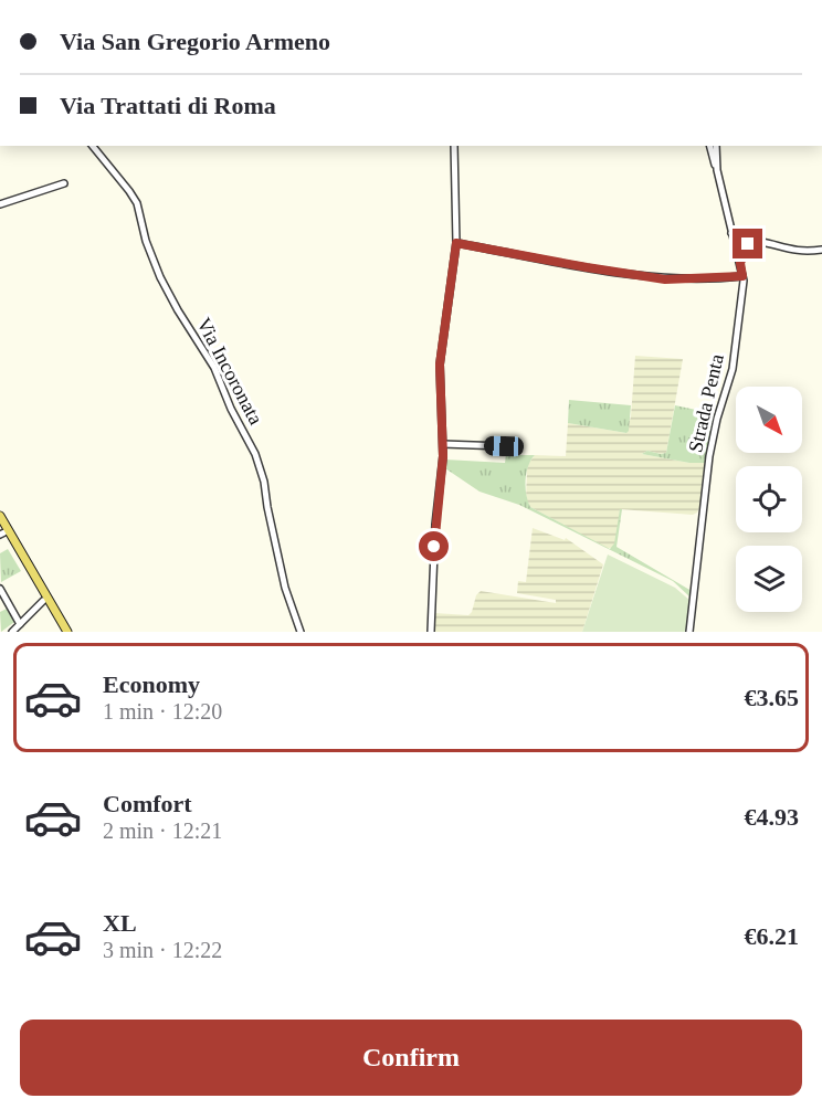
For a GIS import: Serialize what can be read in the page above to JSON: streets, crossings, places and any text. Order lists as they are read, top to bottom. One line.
{"streets":{"street":["Via Incoronata","Strada Penta"]},"north":"bottom right","page":{"banner":["Via San Gregorio Armeno","Via Trattati di Roma"],"list":[{"name":"Economy","note":"1 min · 12:20","value":"€3.65"},{"name":"Comfort","note":"2 min · 12:21","value":"€4.93"},{"name":"XL","note":"3 min · 12:22","value":"€6.21"}],"buttons":"Confirm"}}
